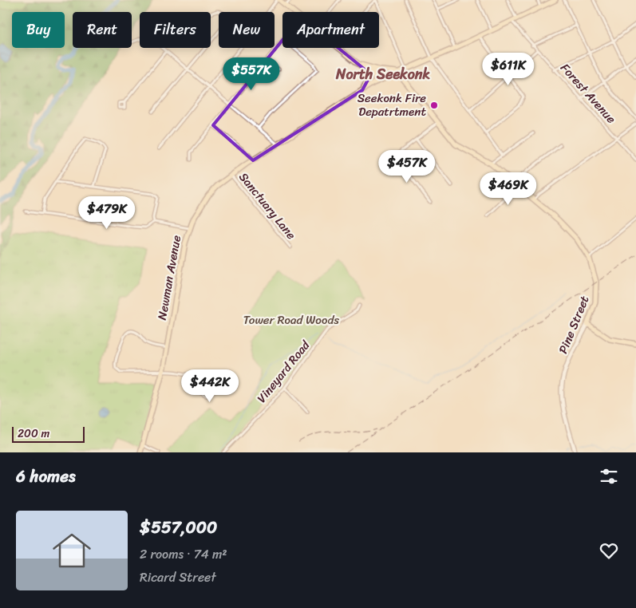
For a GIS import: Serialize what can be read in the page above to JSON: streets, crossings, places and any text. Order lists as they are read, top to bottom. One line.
{"streets":{"main road":["Newman Avenue","Pine Street"],"street":["Forest Avenue","Sanctuary Lane","Vineyard Road"]},"crossings":[["Forest Avenue","Newman Avenue"],["Sanctuary Lane","Newman Avenue"],["Newman Avenue","Pine Street"]],"districts":["North Seekonk"],"parks":["Tower Road Woods"],"places":["Seekonk Fire Depatrtment"],"scale_bar":"200 m","page":{"chip":["Buy","Rent","Filters","New","Apartment"],"price":["$611K","$557K","$457K","$469K","$479K","$442K"],"scale":"200 m","heading":"6 homes","list":[{"name":"$557,000","note":"2 rooms · 74 m² · Ricard Street"}]}}
